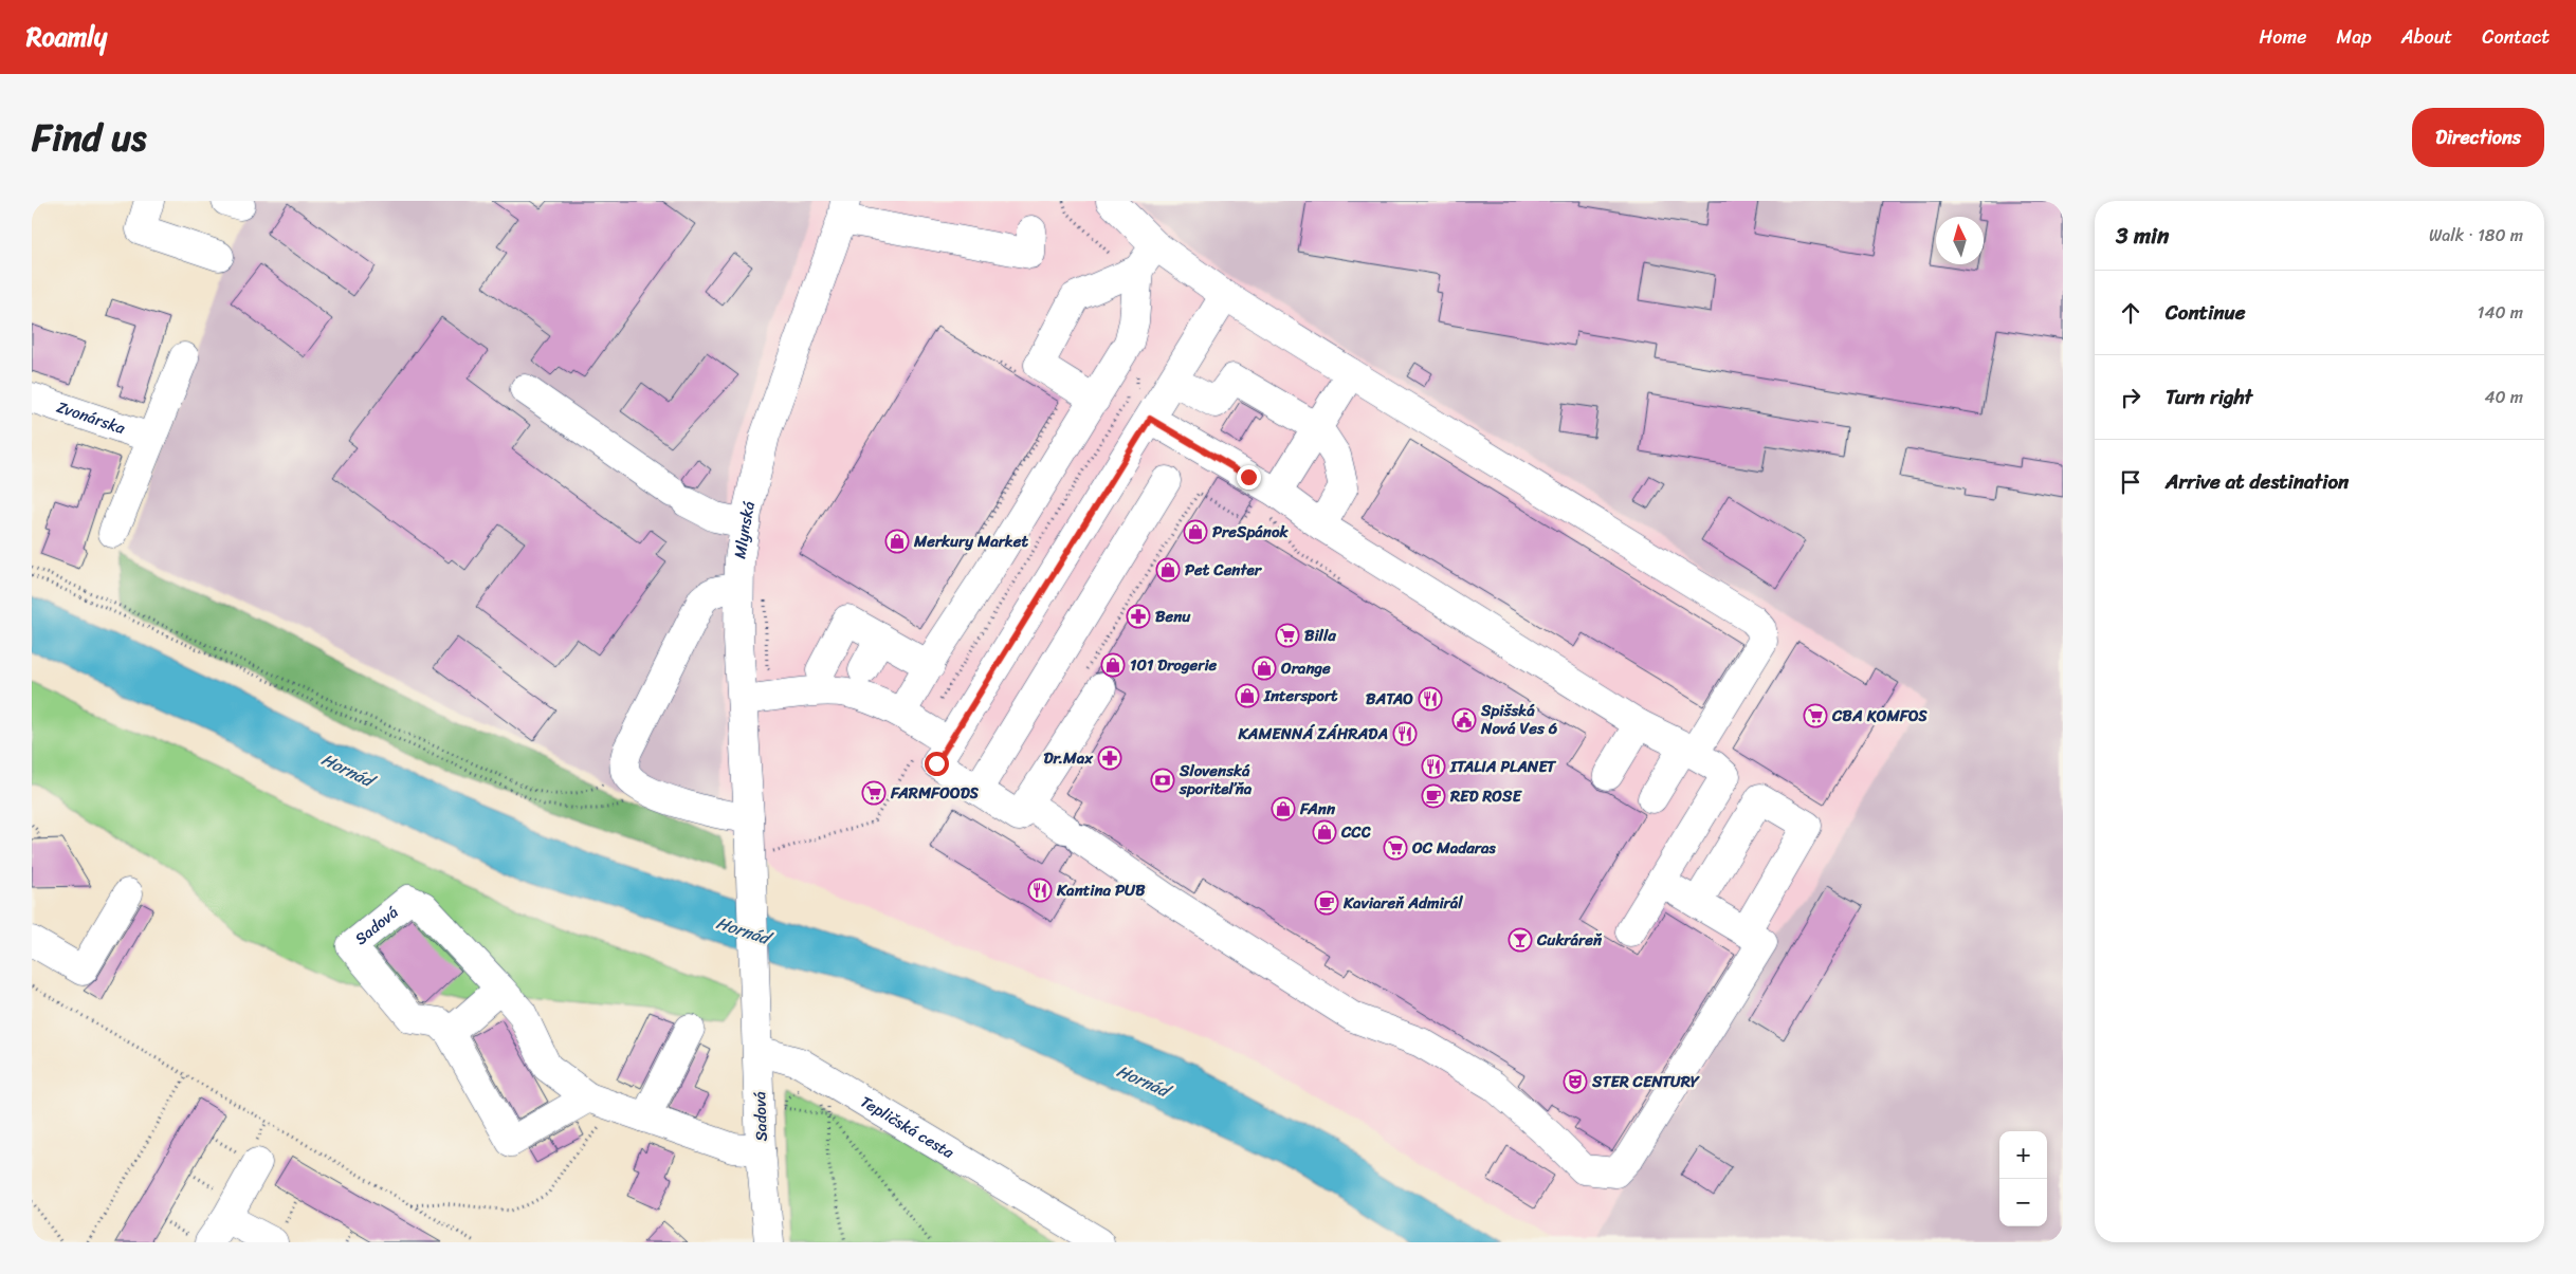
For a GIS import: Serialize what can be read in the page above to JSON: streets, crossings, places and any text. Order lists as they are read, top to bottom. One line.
{"streets":{"street":["Zvonárska","Mlynská","Sadová","Tepličská cesta"]},"crossings":[["Mlynská","Sadová"],["Mlynská","Tepličská cesta"],["Sadová","Tepličská cesta"]],"water":["Hornád"],"places":{"shop":["PreSpánok","Merkury Market","Pet Center","101 Drogerie","Orange","Intersport","FAnn","CCC"],"pharmacy":["Benu","Dr.Max"],"supermarket":["Billa","CBA KOMFOS","FARMFOODS","OC Madaras"],"restaurant":["BATAO","KAMENNÁ ZÁHRADA","ITALIA PLANET","Kantina PUB"],"public building":["Spišská Nová Ves 6"],"bank":["Slovenská sporiteľňa"],"cafe":["RED ROSE","Kaviareň Admirál"],"bar":["Cukráreň"],"theatre":["STER CENTURY"]},"north":"top","page":{"header":"Roamly","nav":["Home","Map","About","Contact"],"title":"Find us","buttons":"Directions","heading":["3 min","Walk · 180 m"],"list":[["Continue","140 m"],["Turn right","40 m"],"Arrive at destination"],"map_buttons":["+","−"]}}
